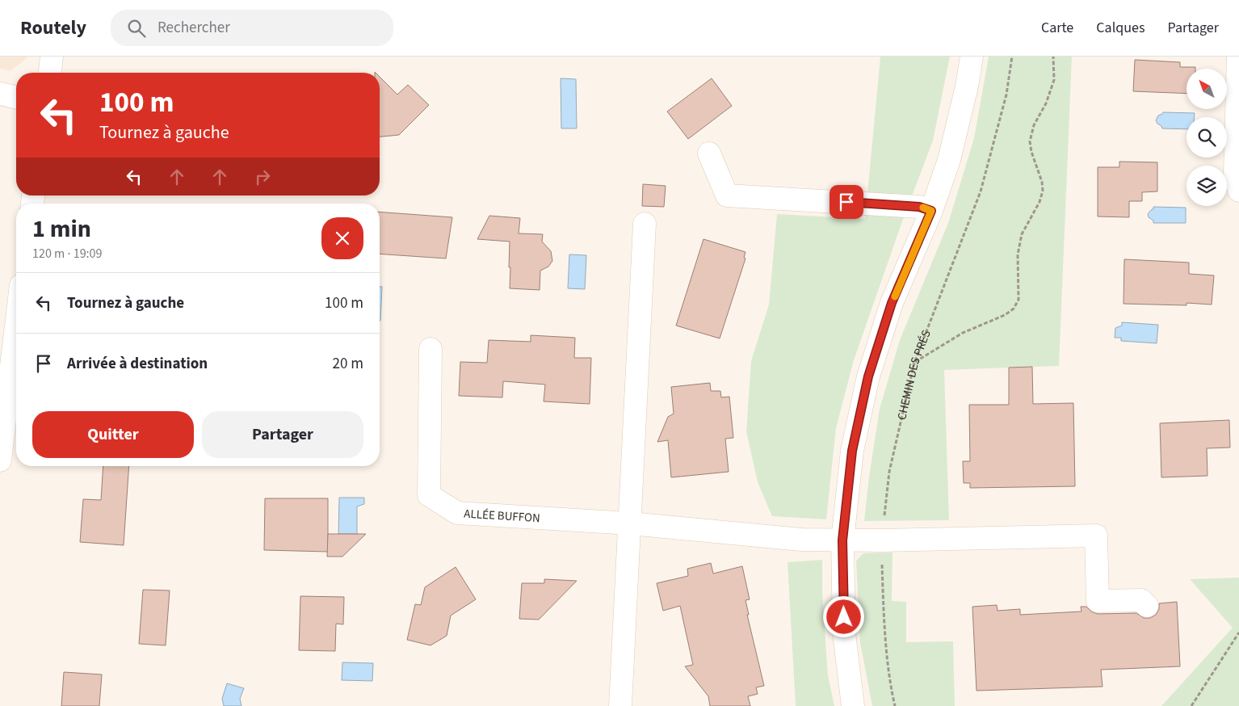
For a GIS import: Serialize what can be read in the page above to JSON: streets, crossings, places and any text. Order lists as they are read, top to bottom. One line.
{"streets":{"street":["ALLÉE BUFFON"],"path":["CHEMIN DES PRÉS"]},"crossings":[["CHEMIN DES PRÉS","ALLÉE BUFFON"]],"north":"top left","page":{"header":"Routely","search":"Rechercher","nav":["Carte","Calques","Partager"],"turn":["100 m","Tournez à gauche"],"heading":["1 min","120 m · 19:09"],"list":[{"name":"Tournez à gauche","value":"100 m"},{"name":"Arrivée à destination","value":"20 m"}],"buttons":["Quitter","Partager"]}}
